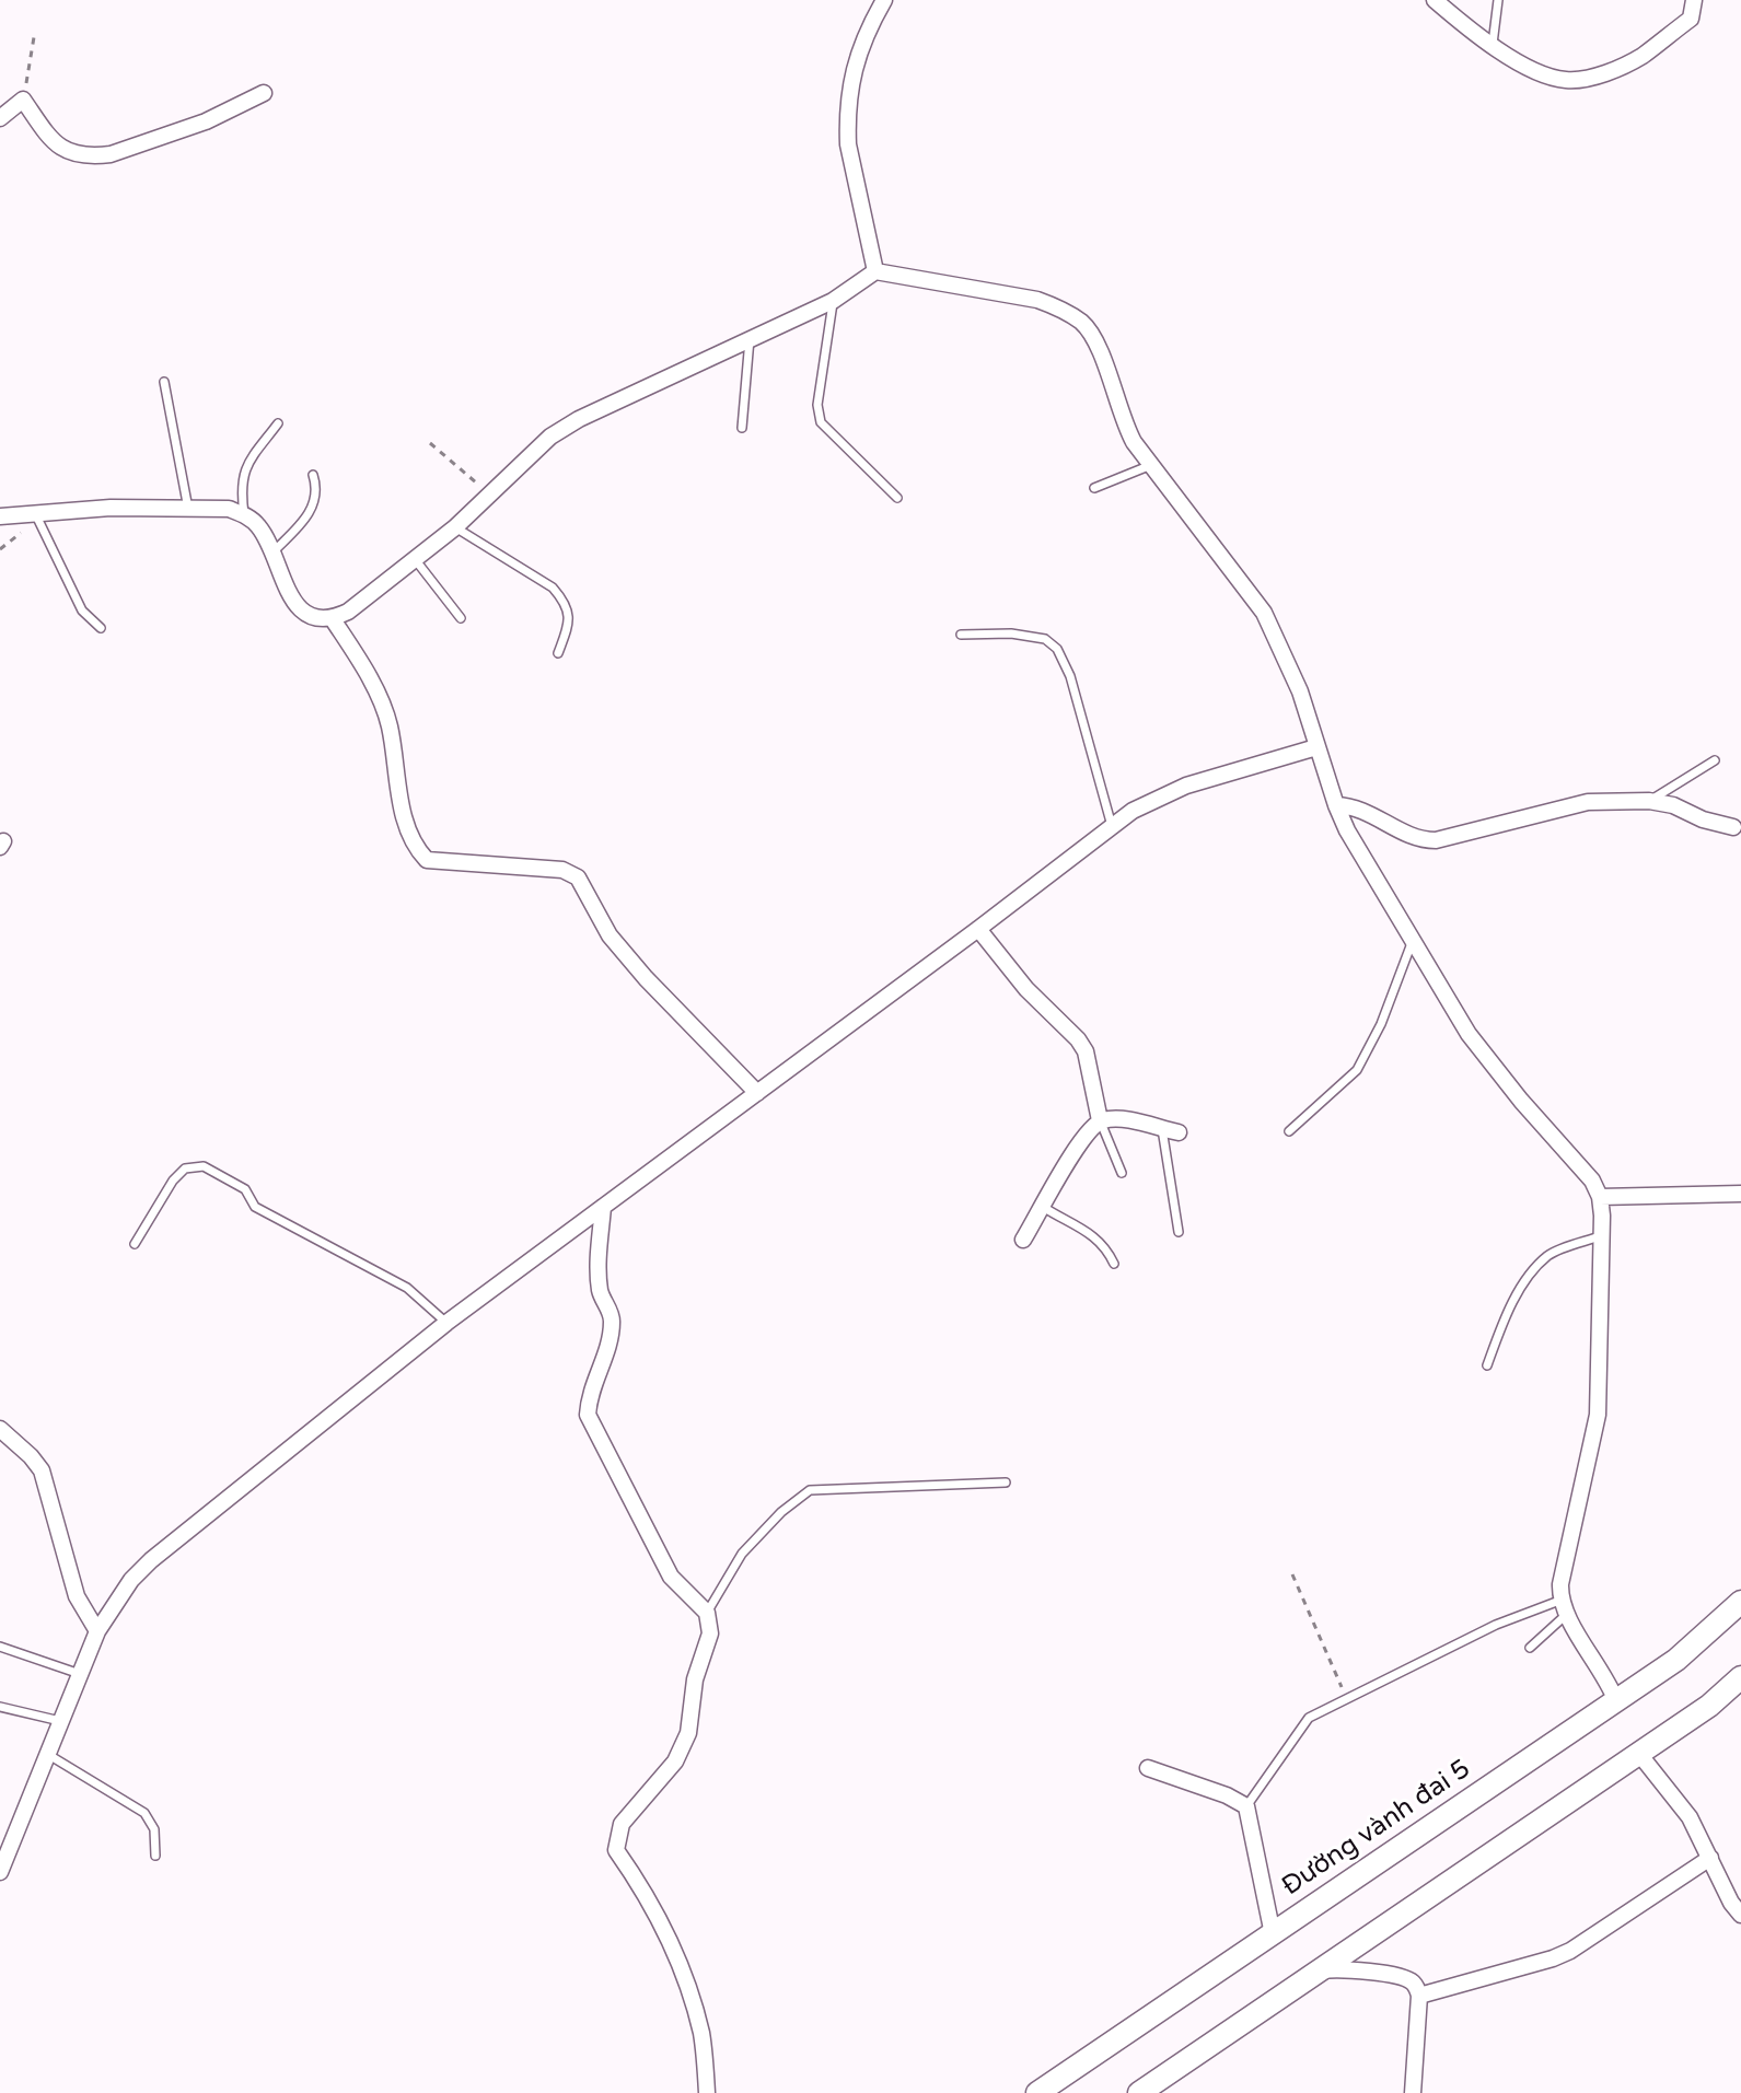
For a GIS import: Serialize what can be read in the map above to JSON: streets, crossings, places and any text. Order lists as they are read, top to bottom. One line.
{"streets":{"main road":["Đường vành đai 5"]}}
